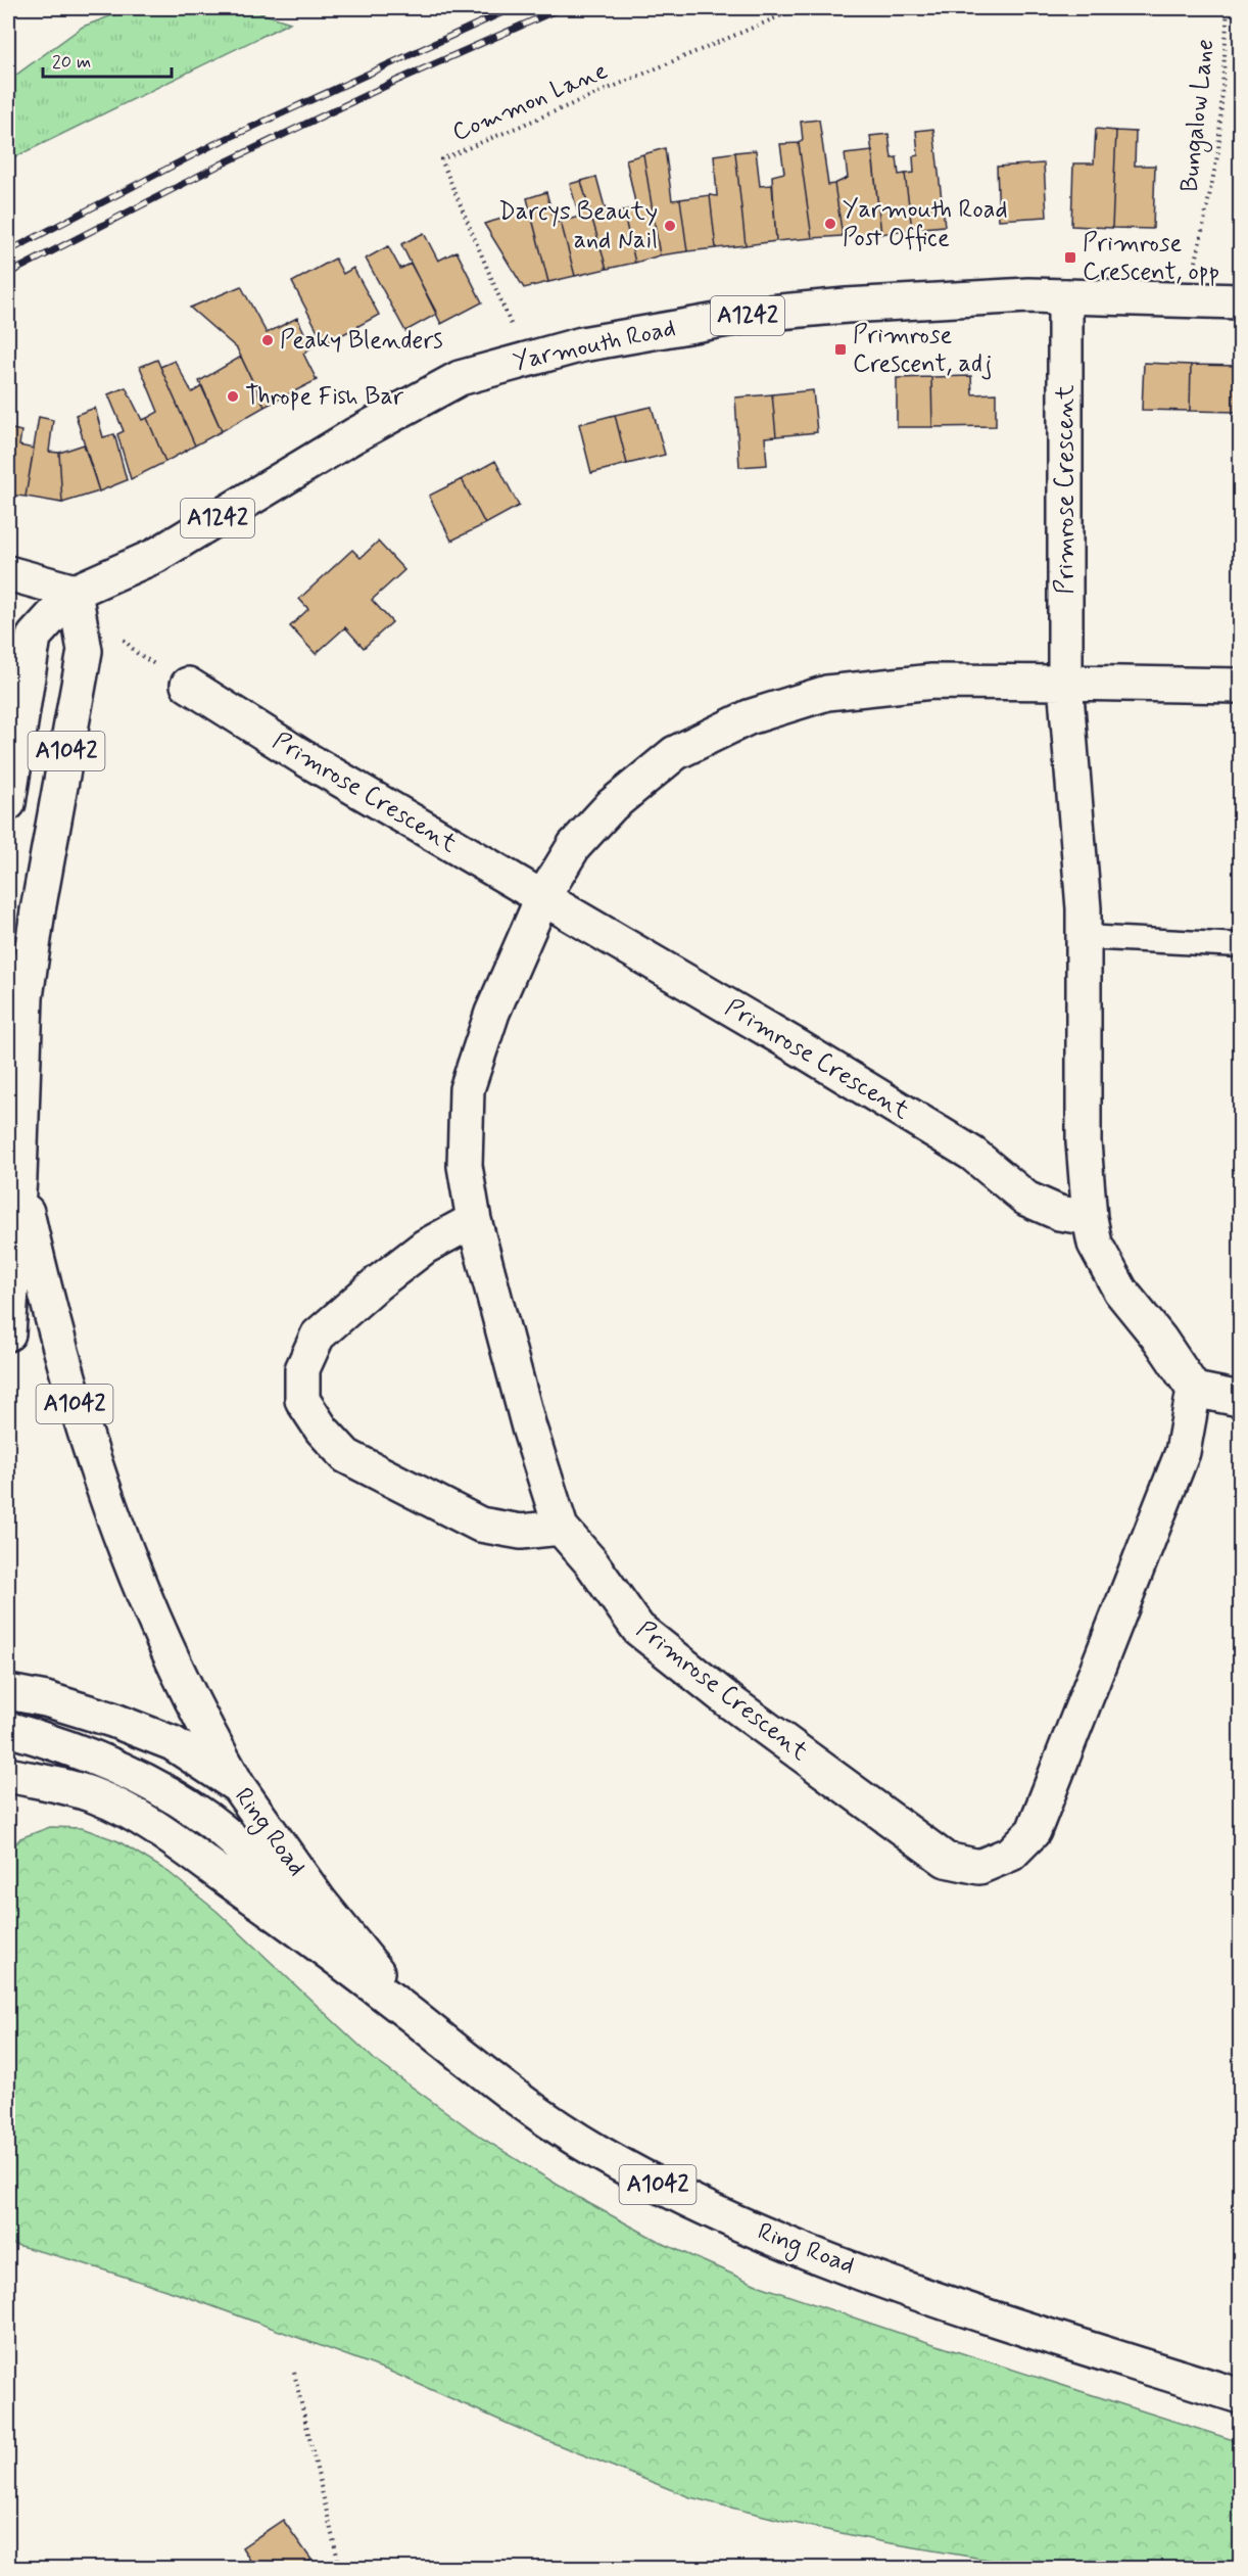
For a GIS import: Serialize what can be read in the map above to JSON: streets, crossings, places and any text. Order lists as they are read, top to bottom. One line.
{"streets":{"main road":["A1242","Yarmouth Road","Primrose Crescent","A1042","Ring Road"],"path":["Common Lane","Bungalow Lane"]},"crossings":[["Common Lane","Yarmouth Road"],["Bungalow Lane","Yarmouth Road"],["Yarmouth Road","Primrose Crescent"],["Yarmouth Road","A1042"],["A1042","Ring Road"]],"places":{"other":["Yarmouth Road Post Office","Darcys Beauty and Nail","Peaky Blenders","Thrope Fish Bar"],"transit":["Primrose Crescent, opp","Primrose Crescent, adj"]},"scale_bar":"20 m"}
